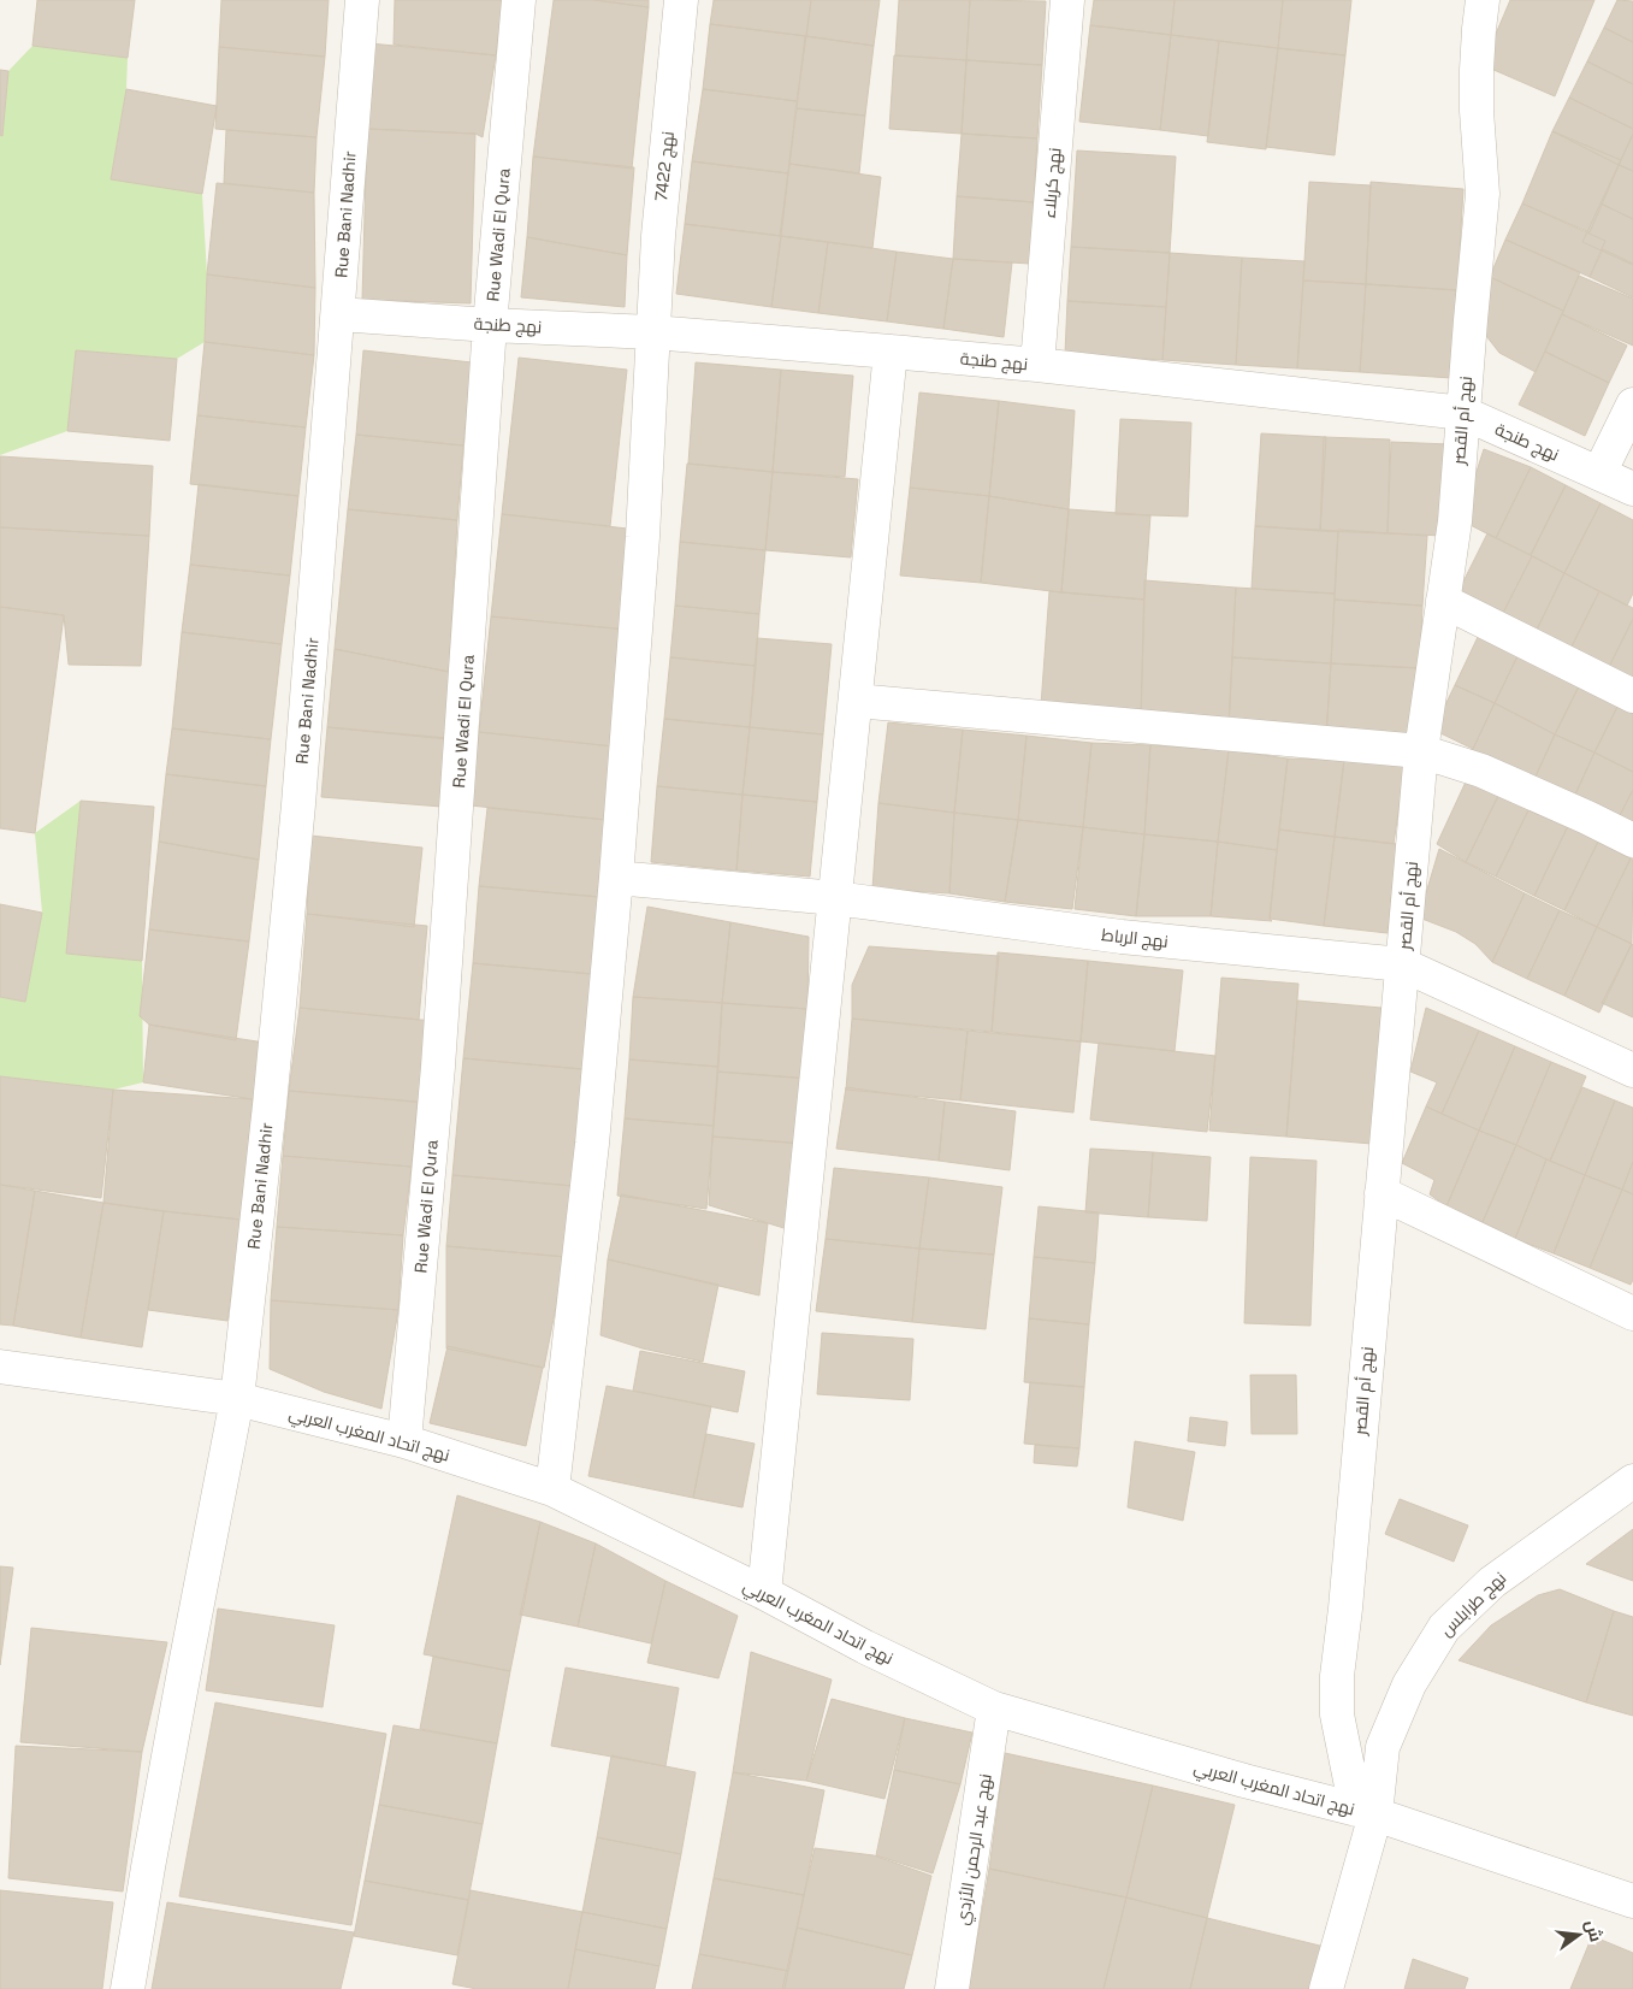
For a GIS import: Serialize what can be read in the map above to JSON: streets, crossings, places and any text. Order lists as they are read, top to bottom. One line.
{"streets":{"street":["نهج 7422","نهج كربلاء","Rue Bani Nadhir","Rue Wadi El Qura","نهج طنجة","نهج أم القصر","نهج الرباط","نهج اتحاد المغرب العربي","نهج طرابلس","نهج عبد الرحمن الأزدي"]},"crossings":[["نهج 7422","نهج طنجة"],["نهج 7422","نهج الرباط"],["نهج 7422","نهج اتحاد المغرب العربي"],["نهج كربلاء","نهج طنجة"],["Rue Bani Nadhir","نهج طنجة"],["Rue Bani Nadhir","نهج اتحاد المغرب العربي"],["Rue Wadi El Qura","نهج طنجة"],["Rue Wadi El Qura","نهج اتحاد المغرب العربي"],["نهج طنجة","نهج أم القصر"],["نهج أم القصر","نهج الرباط"],["نهج أم القصر","نهج اتحاد المغرب العربي"],["نهج أم القصر","نهج طرابلس"],["نهج اتحاد المغرب العربي","نهج طرابلس"],["نهج اتحاد المغرب العربي","نهج عبد الرحمن الأزدي"]],"north":"right"}
